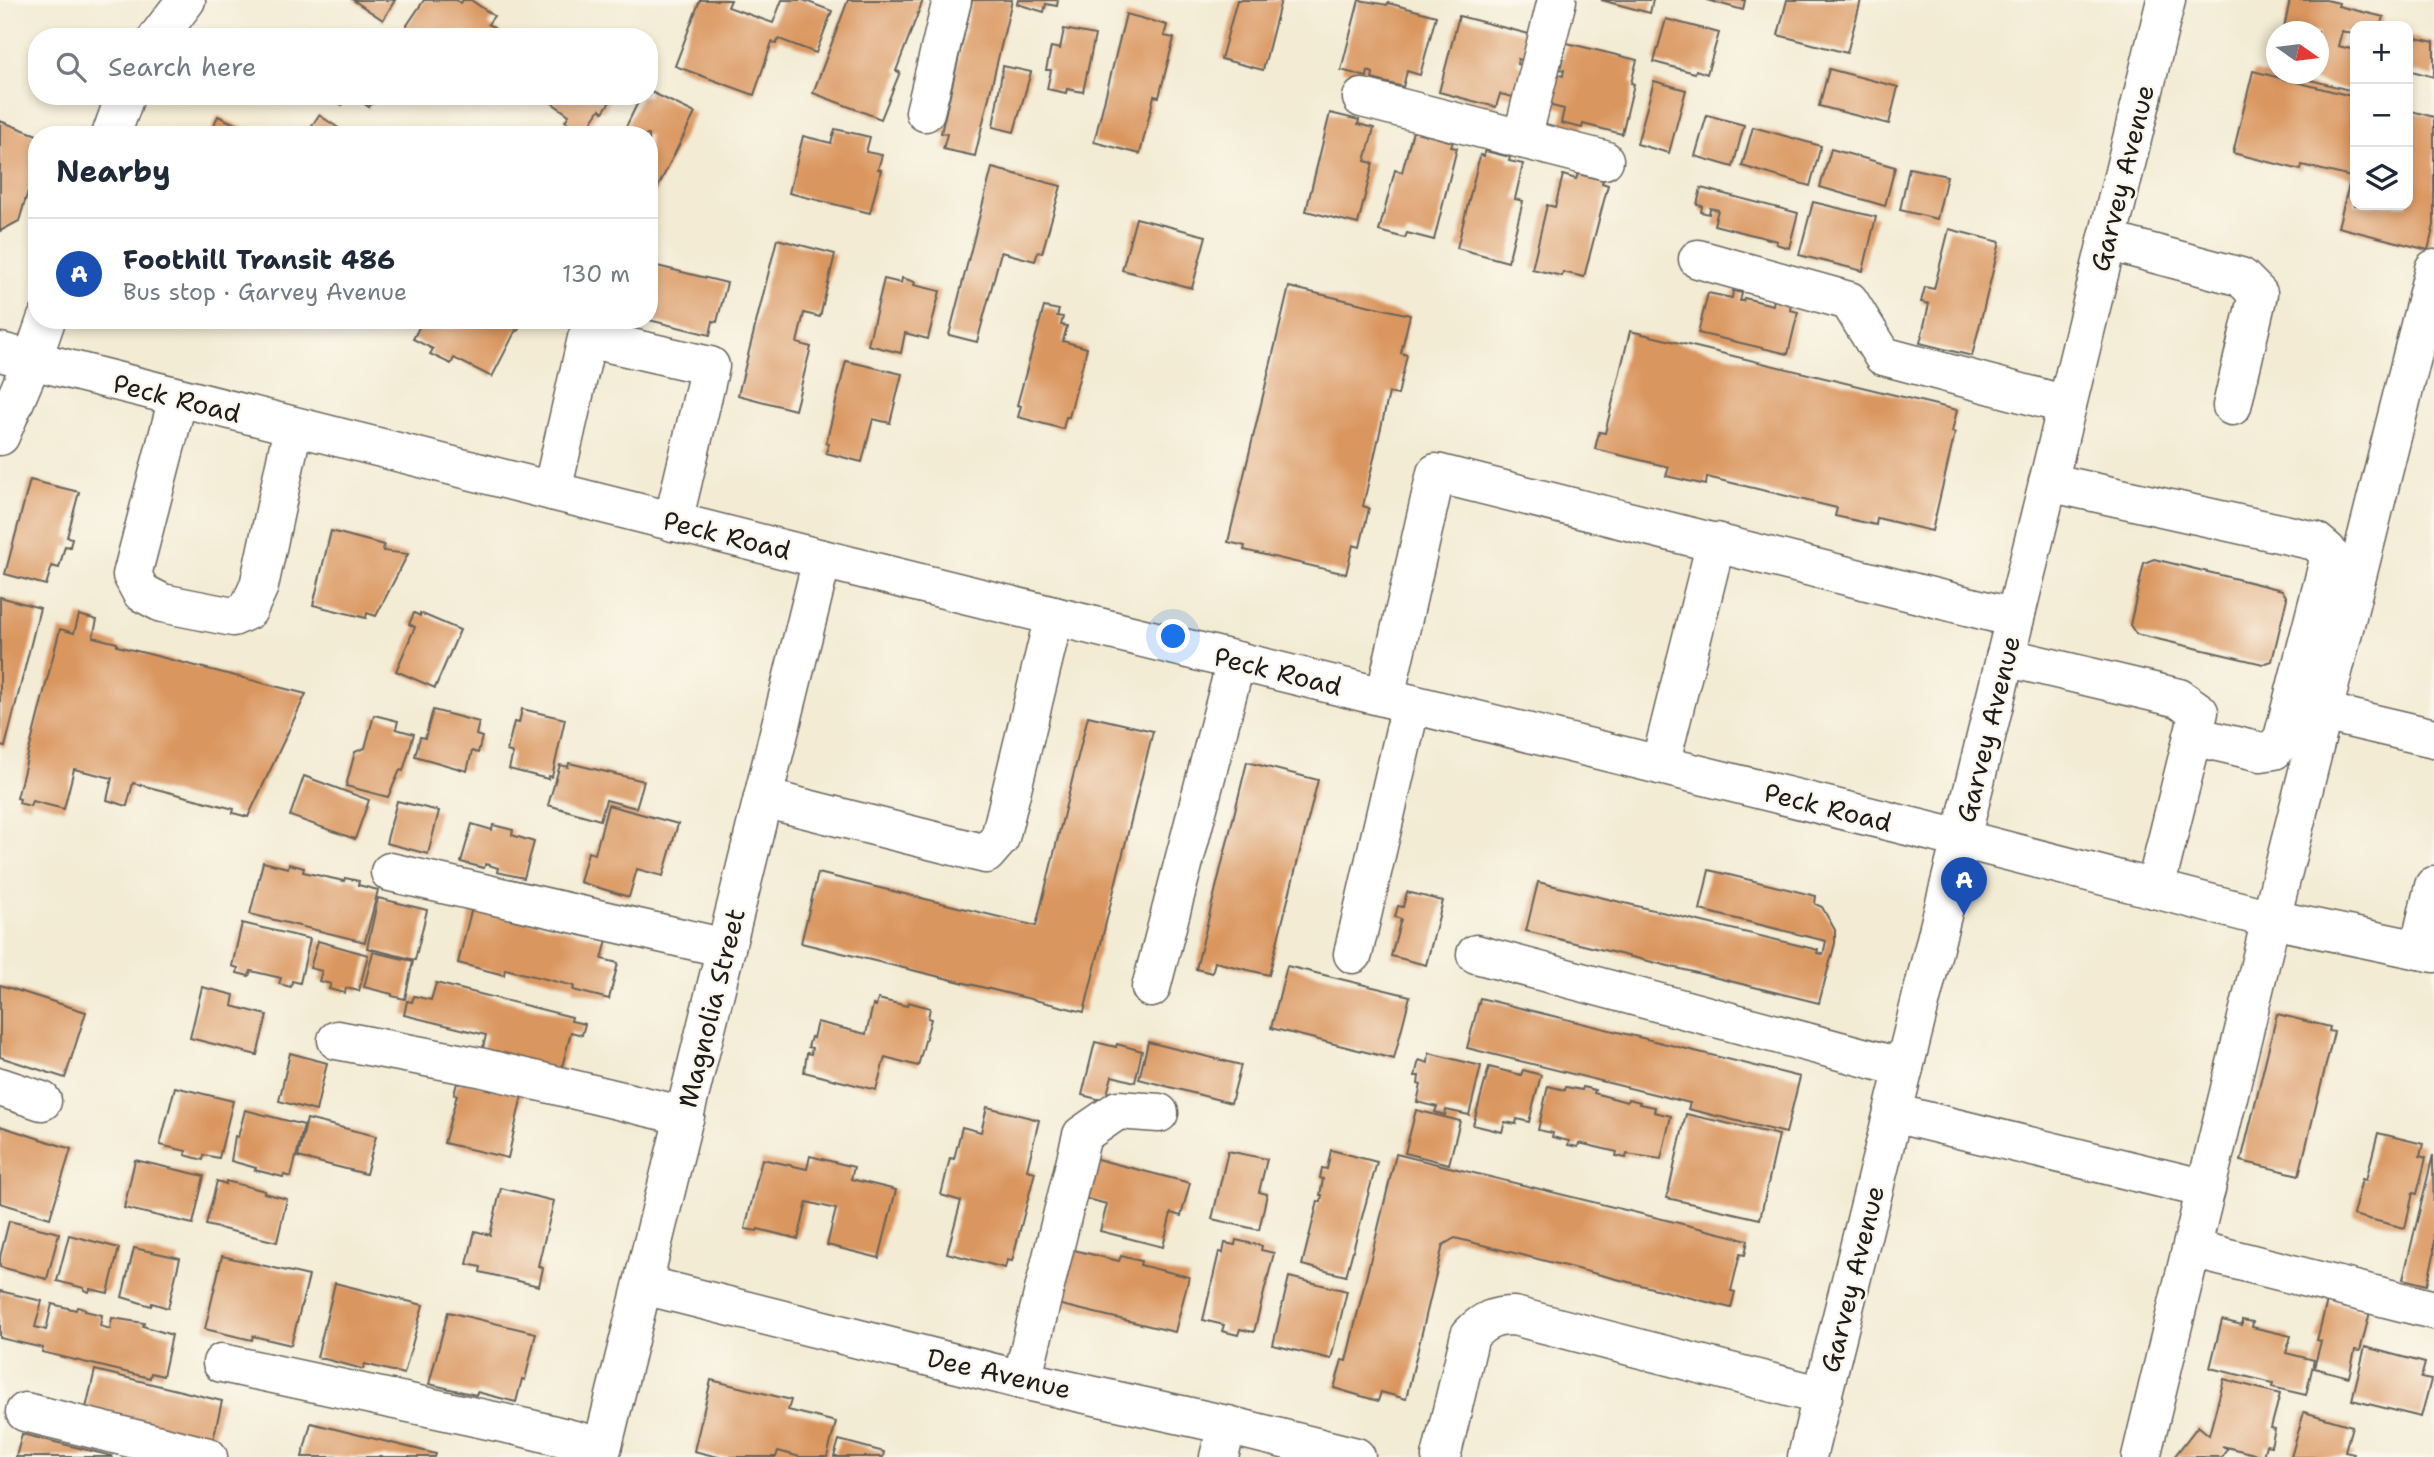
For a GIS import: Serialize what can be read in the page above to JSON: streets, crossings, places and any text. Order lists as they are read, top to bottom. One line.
{"streets":{"main road":["Garvey Avenue","Peck Road","Magnolia Street","Dee Avenue"]},"crossings":[["Garvey Avenue","Peck Road"],["Peck Road","Magnolia Street"],["Magnolia Street","Dee Avenue"]],"north":"right","page":{"map_buttons":["+","−"],"search":"Search here","heading":"Nearby","list":[{"mark":"A","name":"Foothill Transit 486","note":"Bus stop · Garvey Avenue","value":"130 m"}],"pins":"A"}}
